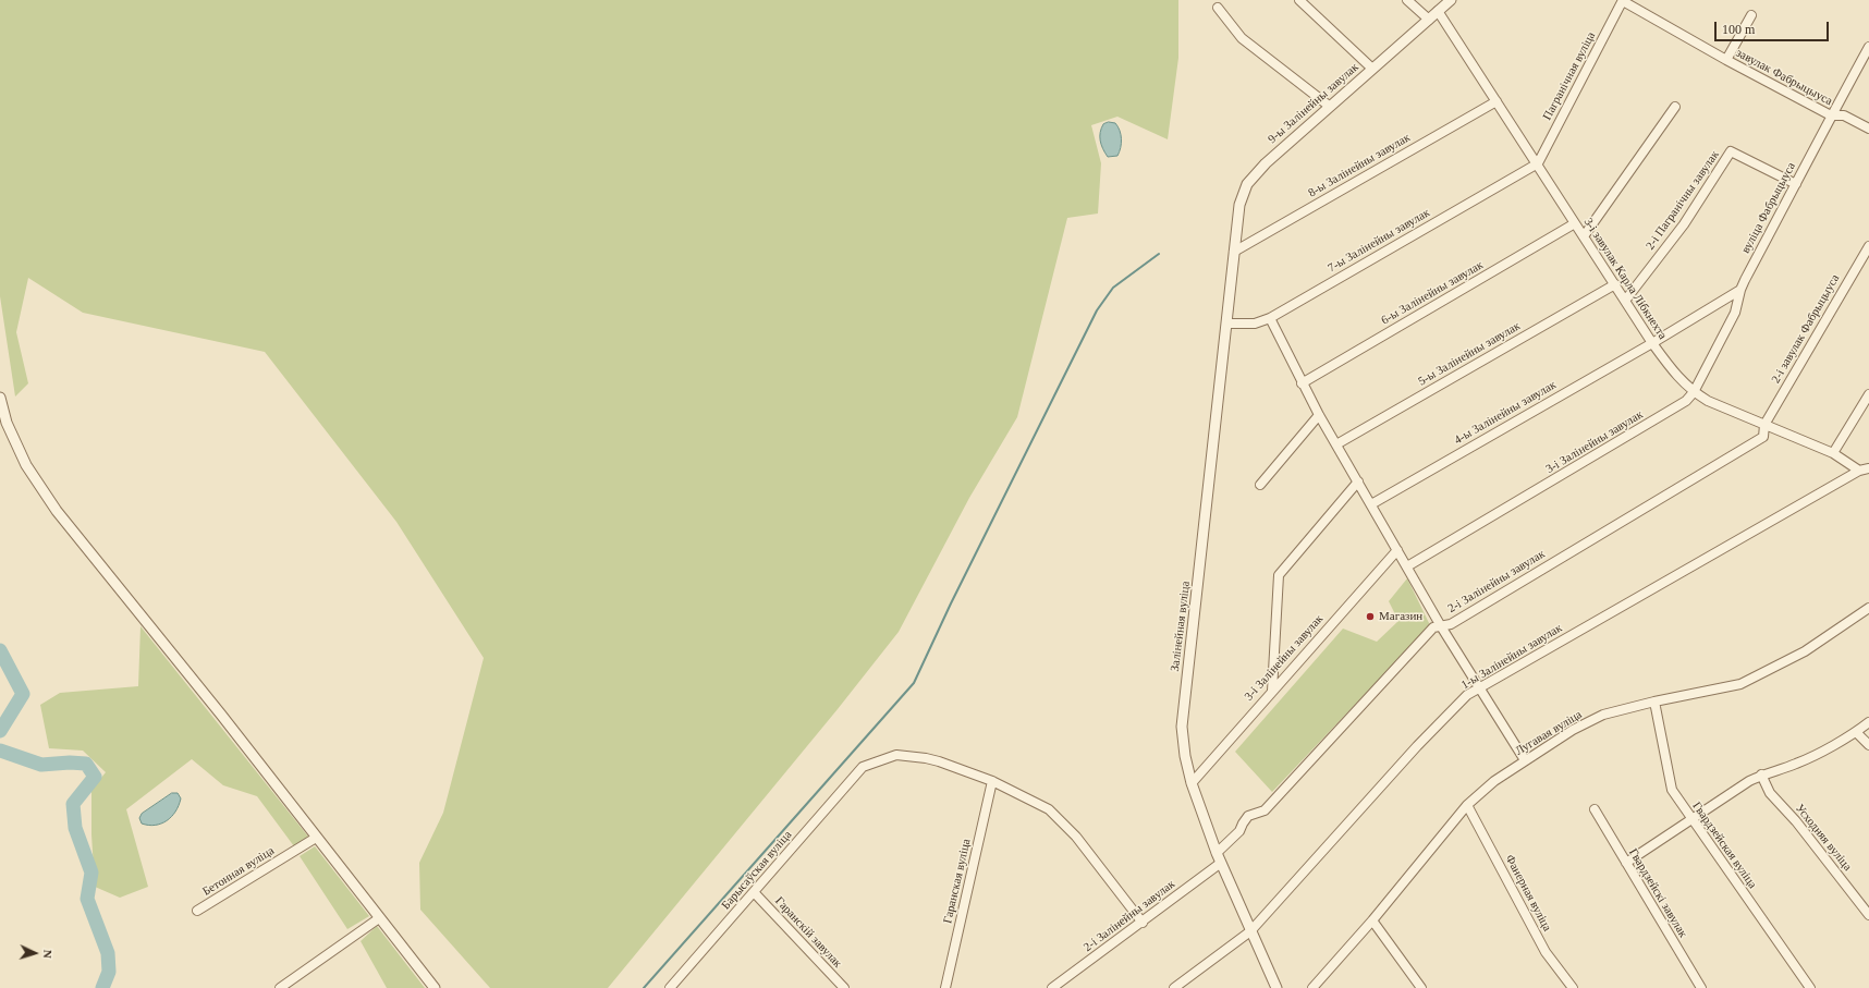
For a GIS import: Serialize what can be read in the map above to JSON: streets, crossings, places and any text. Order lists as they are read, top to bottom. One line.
{"streets":{"street":["Пагранічная вуліца","завулак Фабрыцыуса","9-ы Залінейны завулак","8-ы Залінейны завулак","2-і Пагранічны завулак","вуліца Фабрыцыуса","7-ы Залінейны завулак","3-і завулак Карла Лібкнехта","6-ы Залінейны завулак","2-і завулак Фабрыцыуса","5-ы Залінейны завулак","4-ы Залінейны завулак","3-і Залінейны завулак","2-і Залінейны завулак","Залінейная вуліца","1-ы Залінейны завулак","Лугавая вуліца","Усходняя вуліца","Гвардзейская вуліца","Барысаўская вуліца","Бетонная вуліца","Гаранская вуліца","Фанерная вуліца","Гвардзейскі завулак","Гаранскій завулак"]},"crossings":[["Пагранічная вуліца","завулак Фабрыцыуса"],["Пагранічная вуліца","7-ы Залінейны завулак"],["Пагранічная вуліца","3-і завулак Карла Лібкнехта"],["завулак Фабрыцыуса","вуліца Фабрыцыуса"],["9-ы Залінейны завулак","8-ы Залінейны завулак"],["9-ы Залінейны завулак","3-і завулак Карла Лібкнехта"],["9-ы Залінейны завулак","Залінейная вуліца"],["8-ы Залінейны завулак","3-і завулак Карла Лібкнехта"],["8-ы Залінейны завулак","Залінейная вуліца"],["2-і Пагранічны завулак","вуліца Фабрыцыуса"],["2-і Пагранічны завулак","3-і завулак Карла Лібкнехта"],["вуліца Фабрыцыуса","3-і Залінейны завулак"],["7-ы Залінейны завулак","3-і завулак Карла Лібкнехта"],["7-ы Залінейны завулак","Залінейная вуліца"],["3-і завулак Карла Лібкнехта","6-ы Залінейны завулак"],["3-і завулак Карла Лібкнехта","2-і завулак Фабрыцыуса"],["3-і завулак Карла Лібкнехта","5-ы Залінейны завулак"],["3-і завулак Карла Лібкнехта","4-ы Залінейны завулак"],["3-і завулак Карла Лібкнехта","3-і Залінейны завулак"],["3-і завулак Карла Лібкнехта","2-і Залінейны завулак"],["3-і завулак Карла Лібкнехта","1-ы Залінейны завулак"],["2-і завулак Фабрыцыуса","2-і Залінейны завулак"],["3-і Залінейны завулак","Залінейная вуліца"],["2-і Залінейны завулак","Залінейная вуліца"],["Залінейная вуліца","1-ы Залінейны завулак"],["Лугавая вуліца","Гвардзейская вуліца"],["Лугавая вуліца","Фанерная вуліца"],["Барысаўская вуліца","Гаранская вуліца"],["Барысаўская вуліца","Гаранскій завулак"]],"places":["Магазин"],"scale_bar":"100 m","north":"right"}
